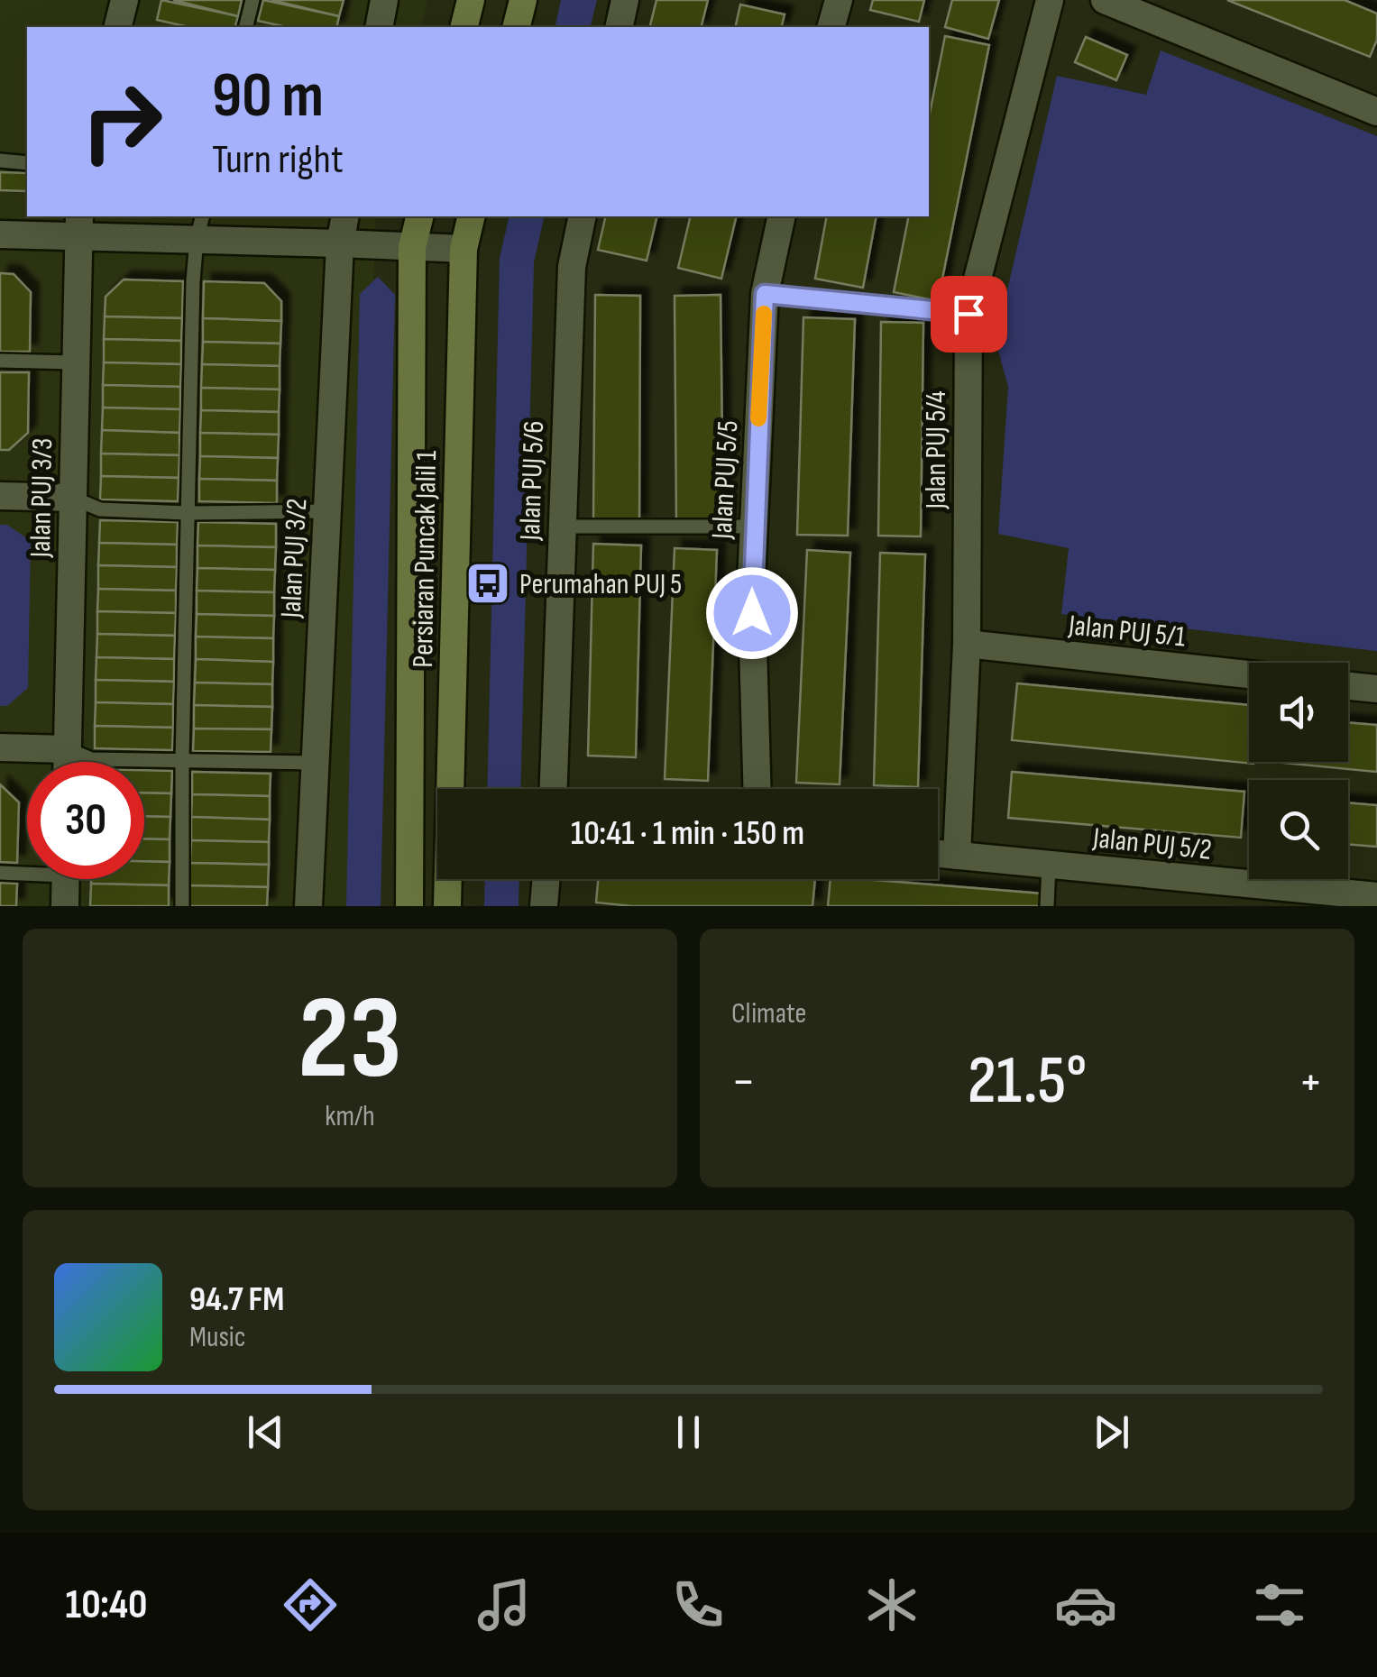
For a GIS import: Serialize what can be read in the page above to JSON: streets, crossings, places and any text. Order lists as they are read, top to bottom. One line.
{"streets":{"main road":["Persiaran Puncak Jalil 1"],"street":["Jalan PUJ 5/4","Jalan PUJ 5/5","Jalan PUJ 5/6","Jalan PUJ 3/3","Jalan PUJ 3/2","Jalan PUJ 5/1","Jalan PUJ 5/2"]},"crossings":[["Jalan PUJ 5/4","Jalan PUJ 5/1"],["Jalan PUJ 5/4","Jalan PUJ 5/2"]],"places":{"bus stop":["Perumahan PUJ 5"]},"page":{"turn":["90 m","Turn right"],"limit":"30","trip":"10:41 · 1 min · 150 m","tile":[["23","km/h"],"Climate"],"heat":["−","21.5°","+"],"song":["94.7 FM","Music"],"tabs":"10:40"}}
